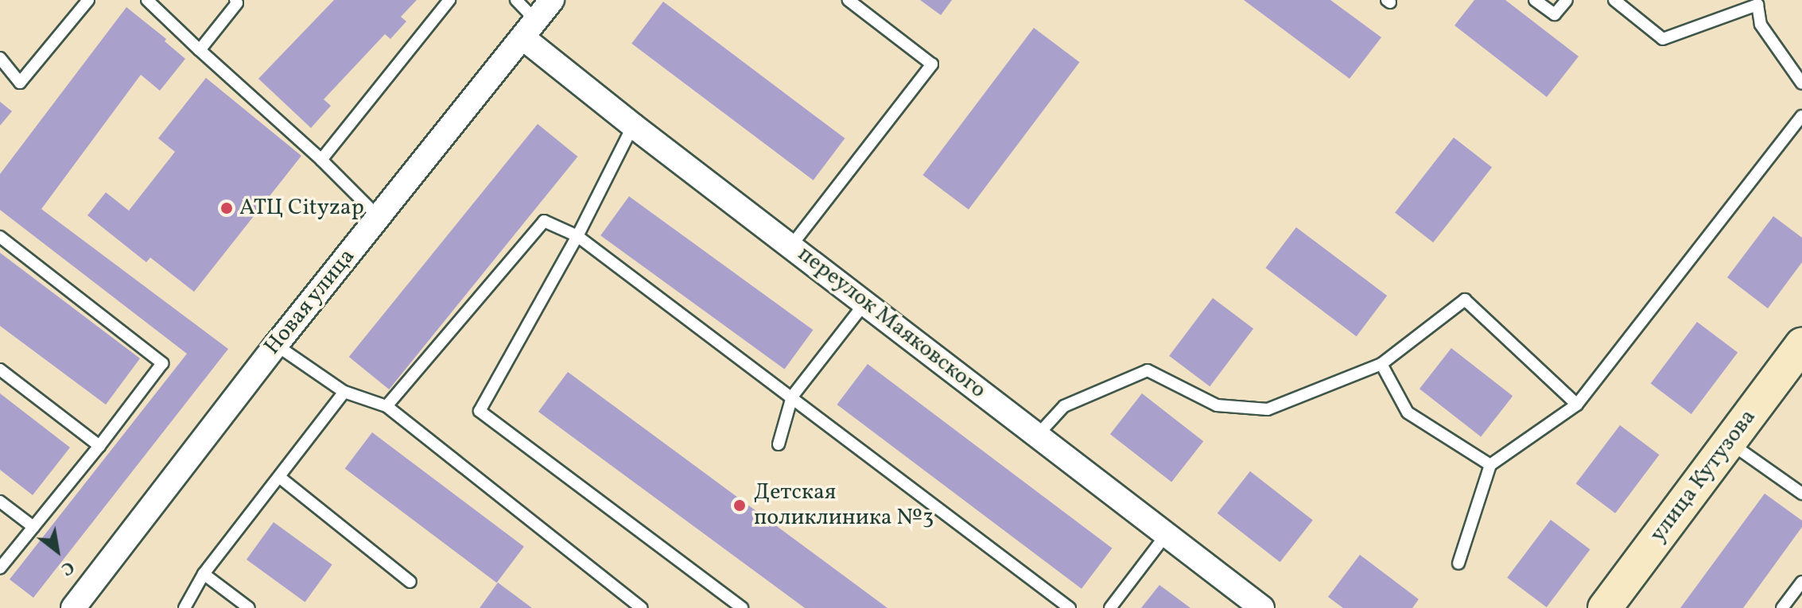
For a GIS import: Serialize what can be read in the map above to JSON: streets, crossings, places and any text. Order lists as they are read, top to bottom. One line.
{"streets":{"street":["Новая улица","переулок Маяковского","улица Кутузова"]},"crossings":[["Новая улица","переулок Маяковского"]],"places":["АТЦ Cityzap","Детская поликлиника №3"],"north":"bottom right"}
